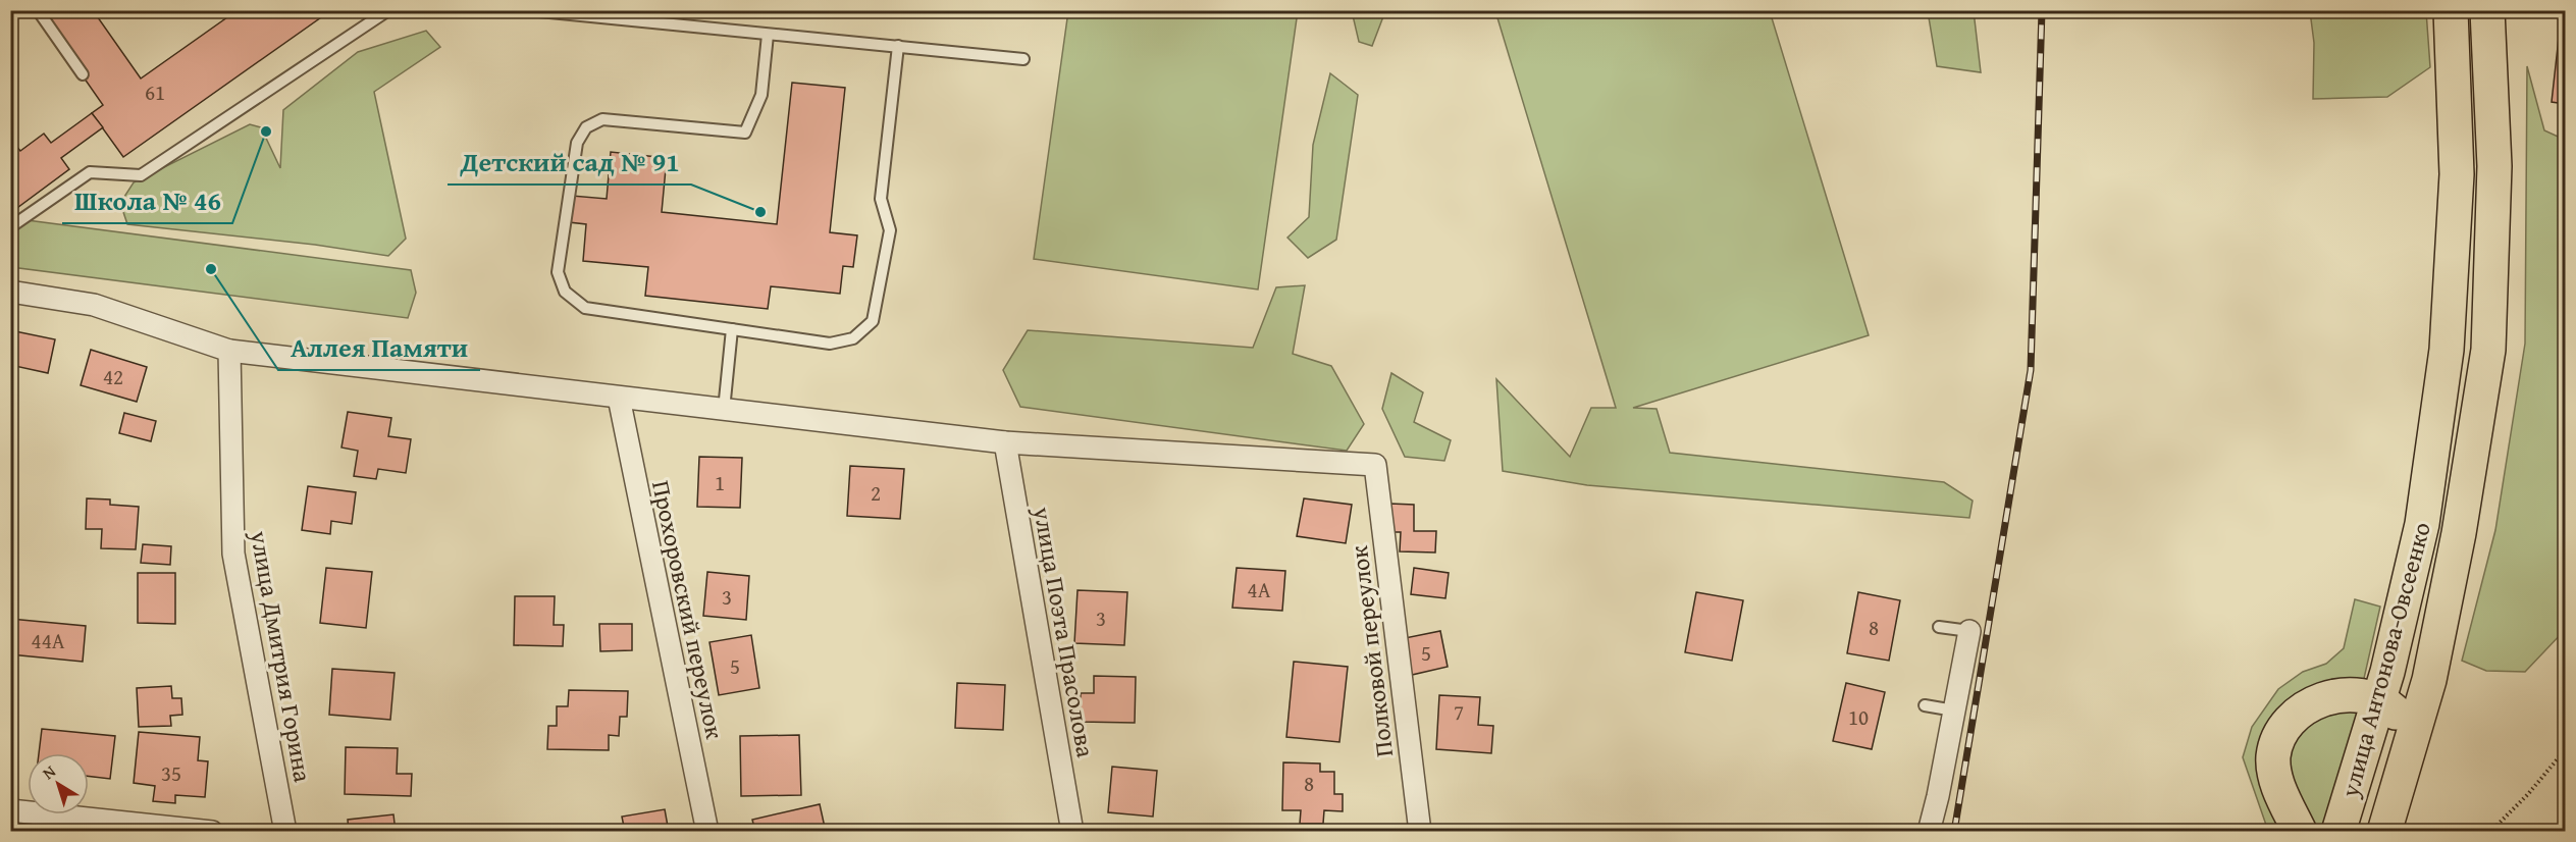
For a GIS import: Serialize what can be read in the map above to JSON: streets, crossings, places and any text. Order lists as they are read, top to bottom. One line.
{"streets":{"highway":["улица Антонова-Овсеенко"],"street":["Прохоровский переулок","улица Поэта Прасолова","Полковой переулок","улица Дмитрия Горина"]},"crossings":[["улица Поэта Прасолова","Полковой переулок"]],"places":["Школа № 46","Детский сад № 91","Аллея Памяти"],"house_numbers":["61","42","1","2","4А","3","3","8","44А","5","5","7","10","35","8"],"north":"top left"}
